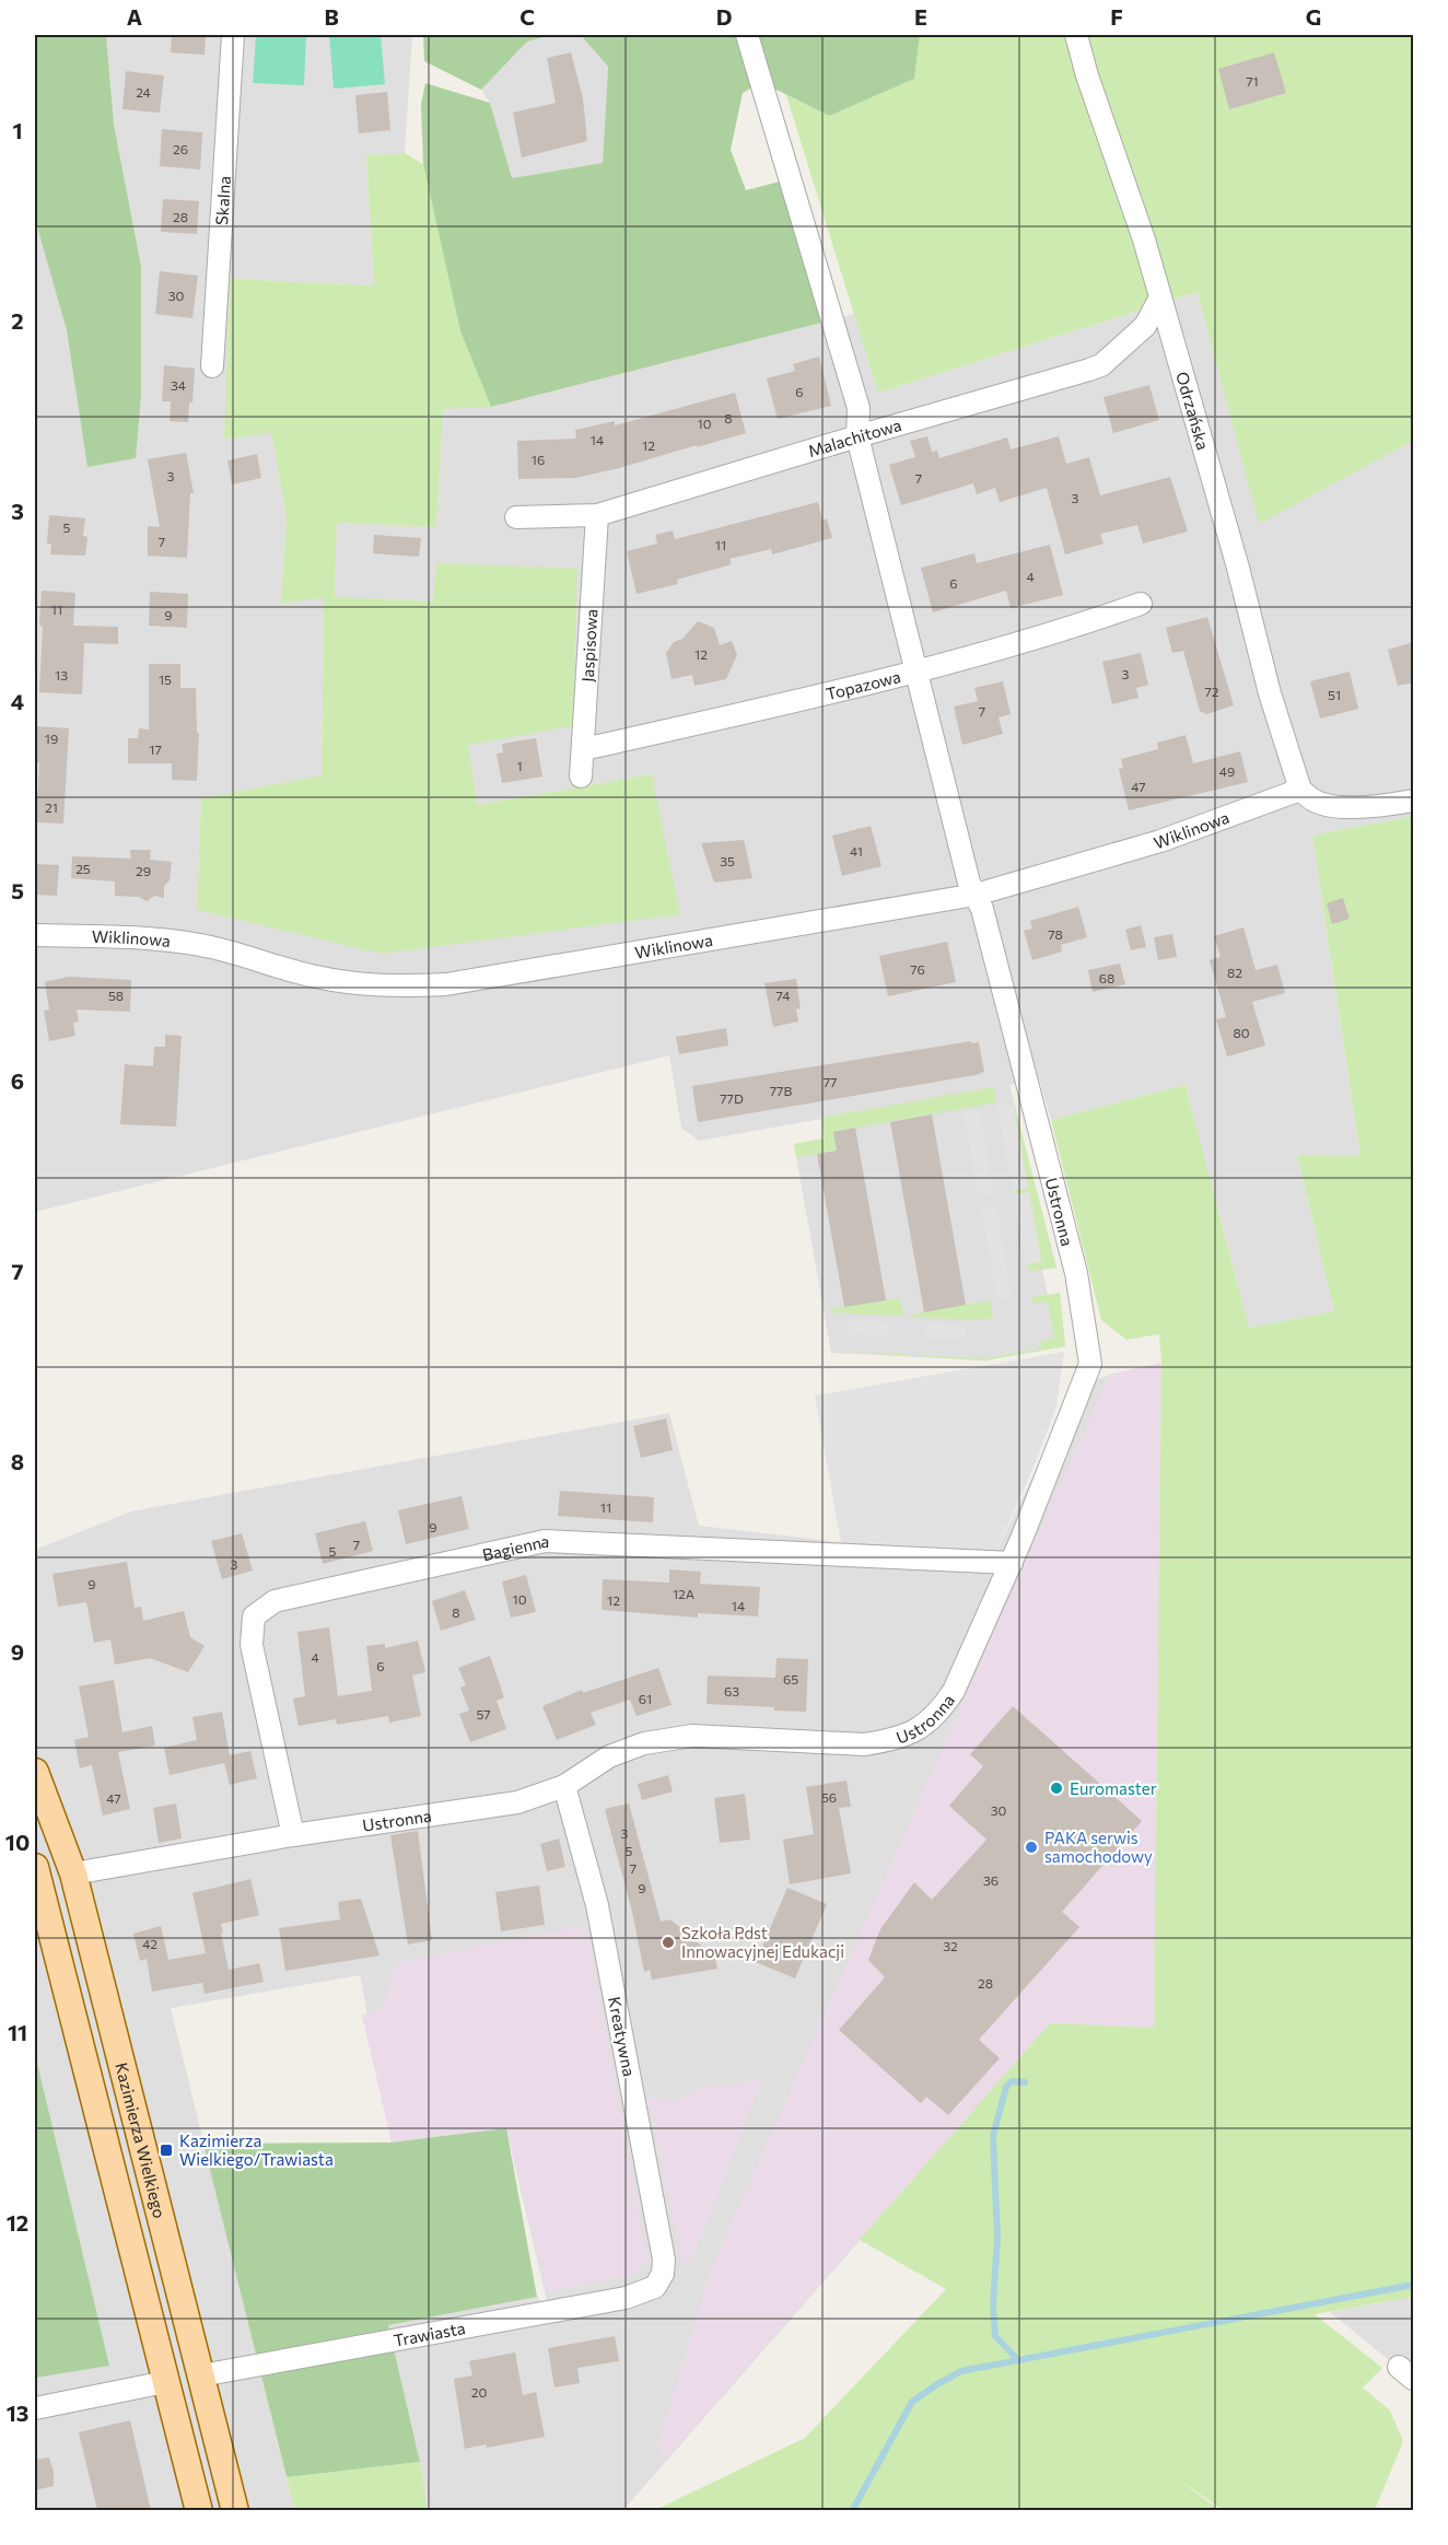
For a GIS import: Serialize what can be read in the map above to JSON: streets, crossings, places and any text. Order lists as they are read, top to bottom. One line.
{"streets":{"main road":["Kazimierza Wielkiego"],"street":["Skalna","Odrzańska","Malachitowa","Jaspisowa","Topazowa","Wiklinowa","Ustronna","Bagienna","Kreatywna","Trawiasta"]},"crossings":[["Odrzańska","Malachitowa"],["Odrzańska","Wiklinowa"],["Malachitowa","Jaspisowa"],["Malachitowa","Ustronna"],["Jaspisowa","Topazowa"],["Topazowa","Ustronna"],["Wiklinowa","Ustronna"],["Ustronna","Bagienna"],["Ustronna","Kreatywna"],["Ustronna","Kazimierza Wielkiego"],["Kreatywna","Trawiasta"],["Kazimierza Wielkiego","Trawiasta"]],"places":{"other":["Euromaster","PAKA serwis samochodowy","Szkoła Pdst Innowacyjnej Edukacji"],"transit":["Kazimierza Wielkiego/Trawiasta"]},"house_numbers":["71","24","26","28","30","34","6","8","10","14","12","16","3","7","3","5","7","11","4","6","11","9","12","3","13","15","72","51","7","19","17","1","49","47","21","41","35","25","29","78","76","82","68","58","74","80","77","77B","77D","11","9","7","5","3","9","12A","10","12","14","8","4","6","65","63","61","57","56","47","30","3","5","7","36","9","42","32","28","20"],"grid":{"columns":["A","B","C","D","E","F","G"],"rows":["1","2","3","4","5","6","7","8","9","10","11","12","13"]}}
